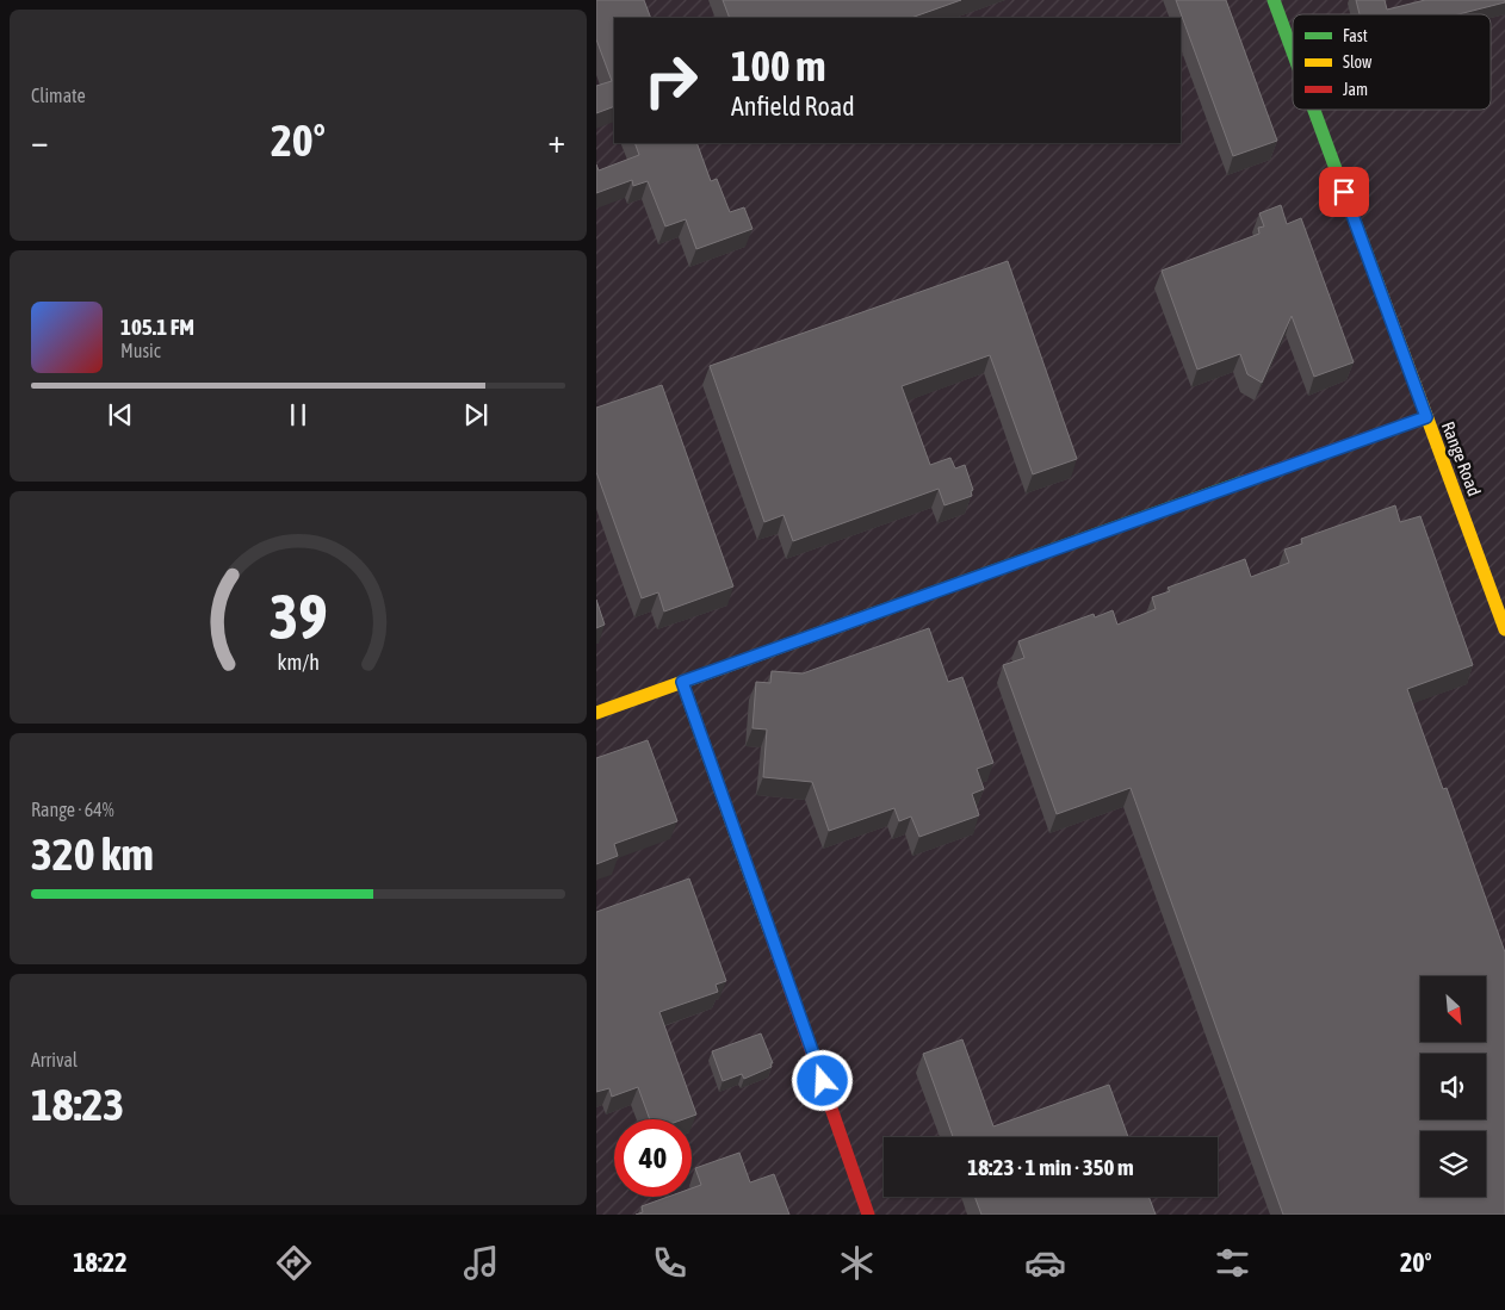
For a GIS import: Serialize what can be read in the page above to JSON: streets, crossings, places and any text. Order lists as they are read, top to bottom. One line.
{"streets":{"street":["Range Road"]},"legend":["Fast","Slow","Jam"],"north":"bottom right","page":{"tile":["Climate",["Range · 64%","320 km"],["Arrival","18:23"]],"turn":["100 m","Anfield Road"],"heat":["−","20°","+"],"song":["105.1 FM","Music"],"limit":"40","trip":"18:23 · 1 min · 350 m","tabs":["18:22","20°"],"gauge":["39","km/h"]}}
